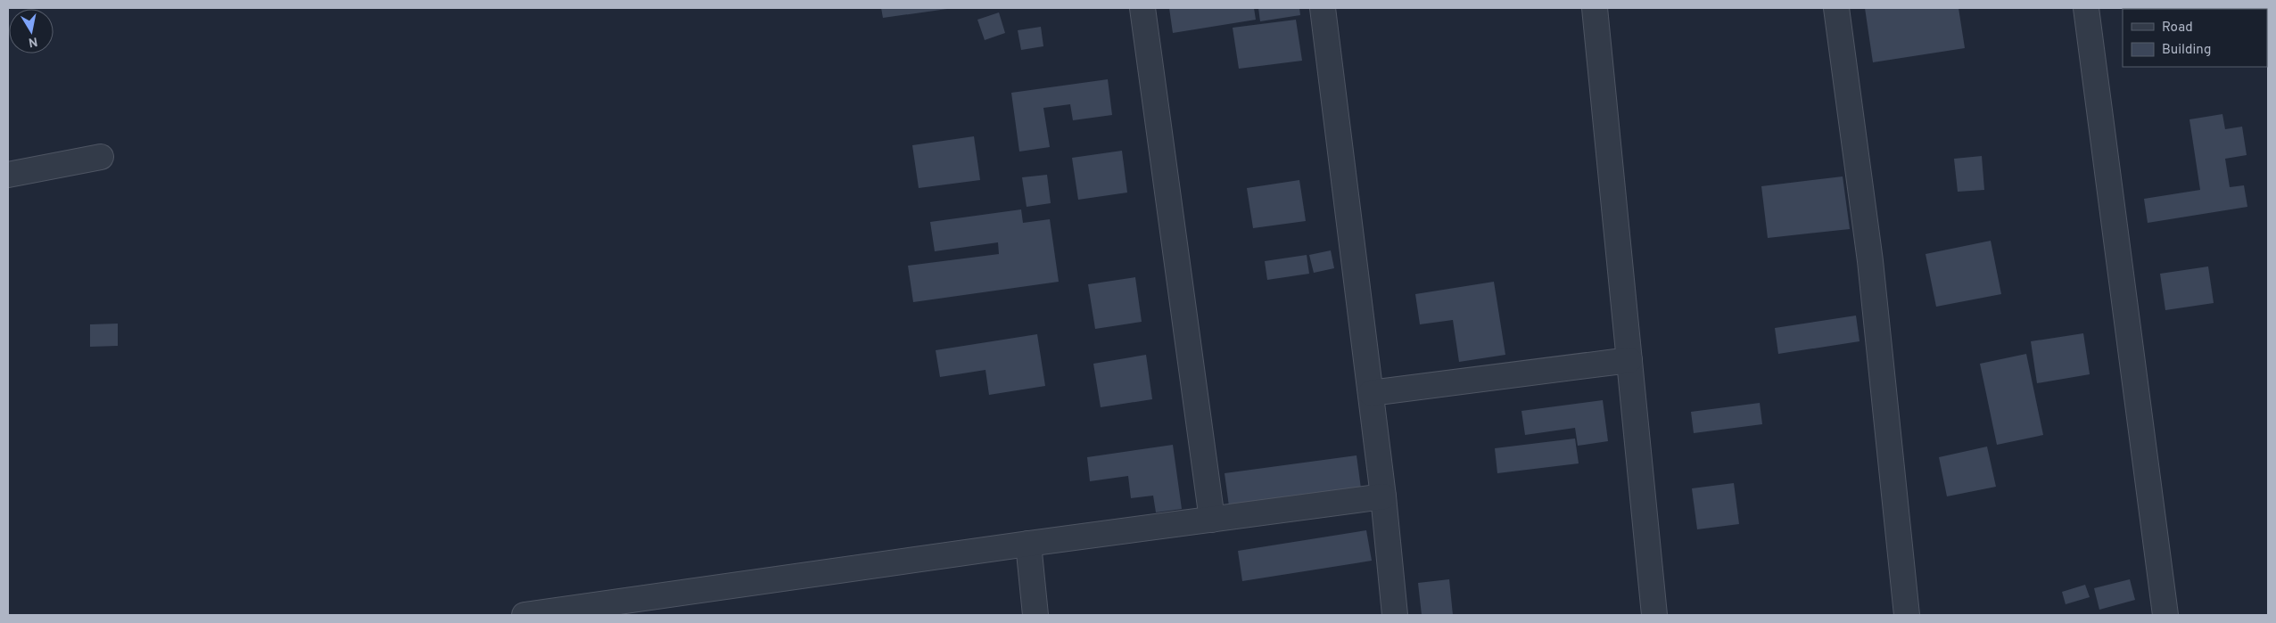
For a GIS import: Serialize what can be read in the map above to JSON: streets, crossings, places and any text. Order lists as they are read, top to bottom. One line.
{"legend":["Road","Building"],"north":"bottom"}
